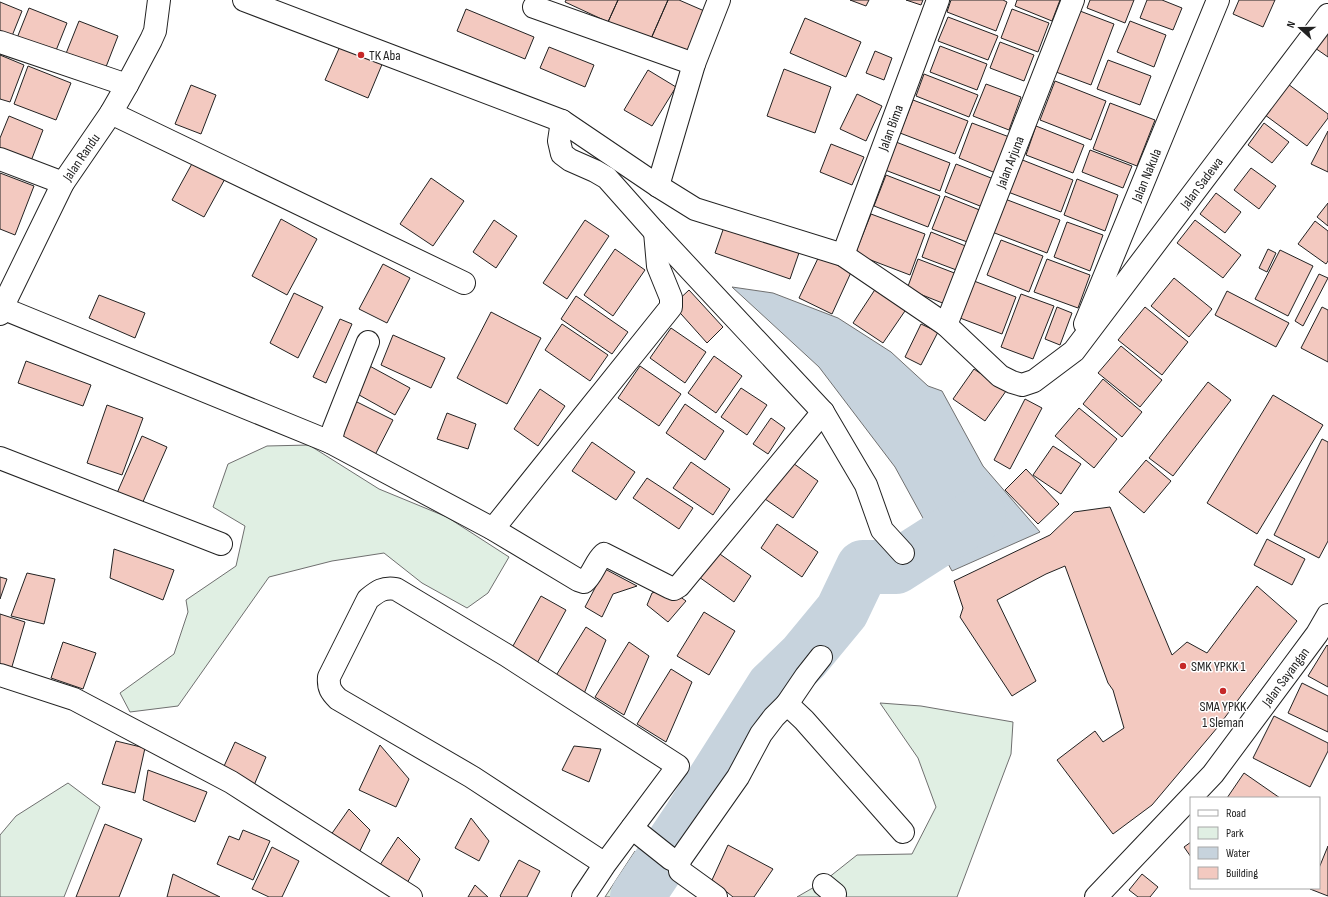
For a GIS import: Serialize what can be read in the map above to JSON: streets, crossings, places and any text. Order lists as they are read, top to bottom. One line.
{"streets":{"street":["Jalan Bima","Jalan Randu","Jalan Arjuna","Jalan Nakula","Jalan Sadewa","Jalan Sayangan"]},"crossings":[["Jalan Nakula","Jalan Sadewa"]],"places":["TK Aba","SMK YPKK 1","SMA YPKK 1 Sleman"],"legend":["Road","Park","Water","Building"],"north":"left"}
